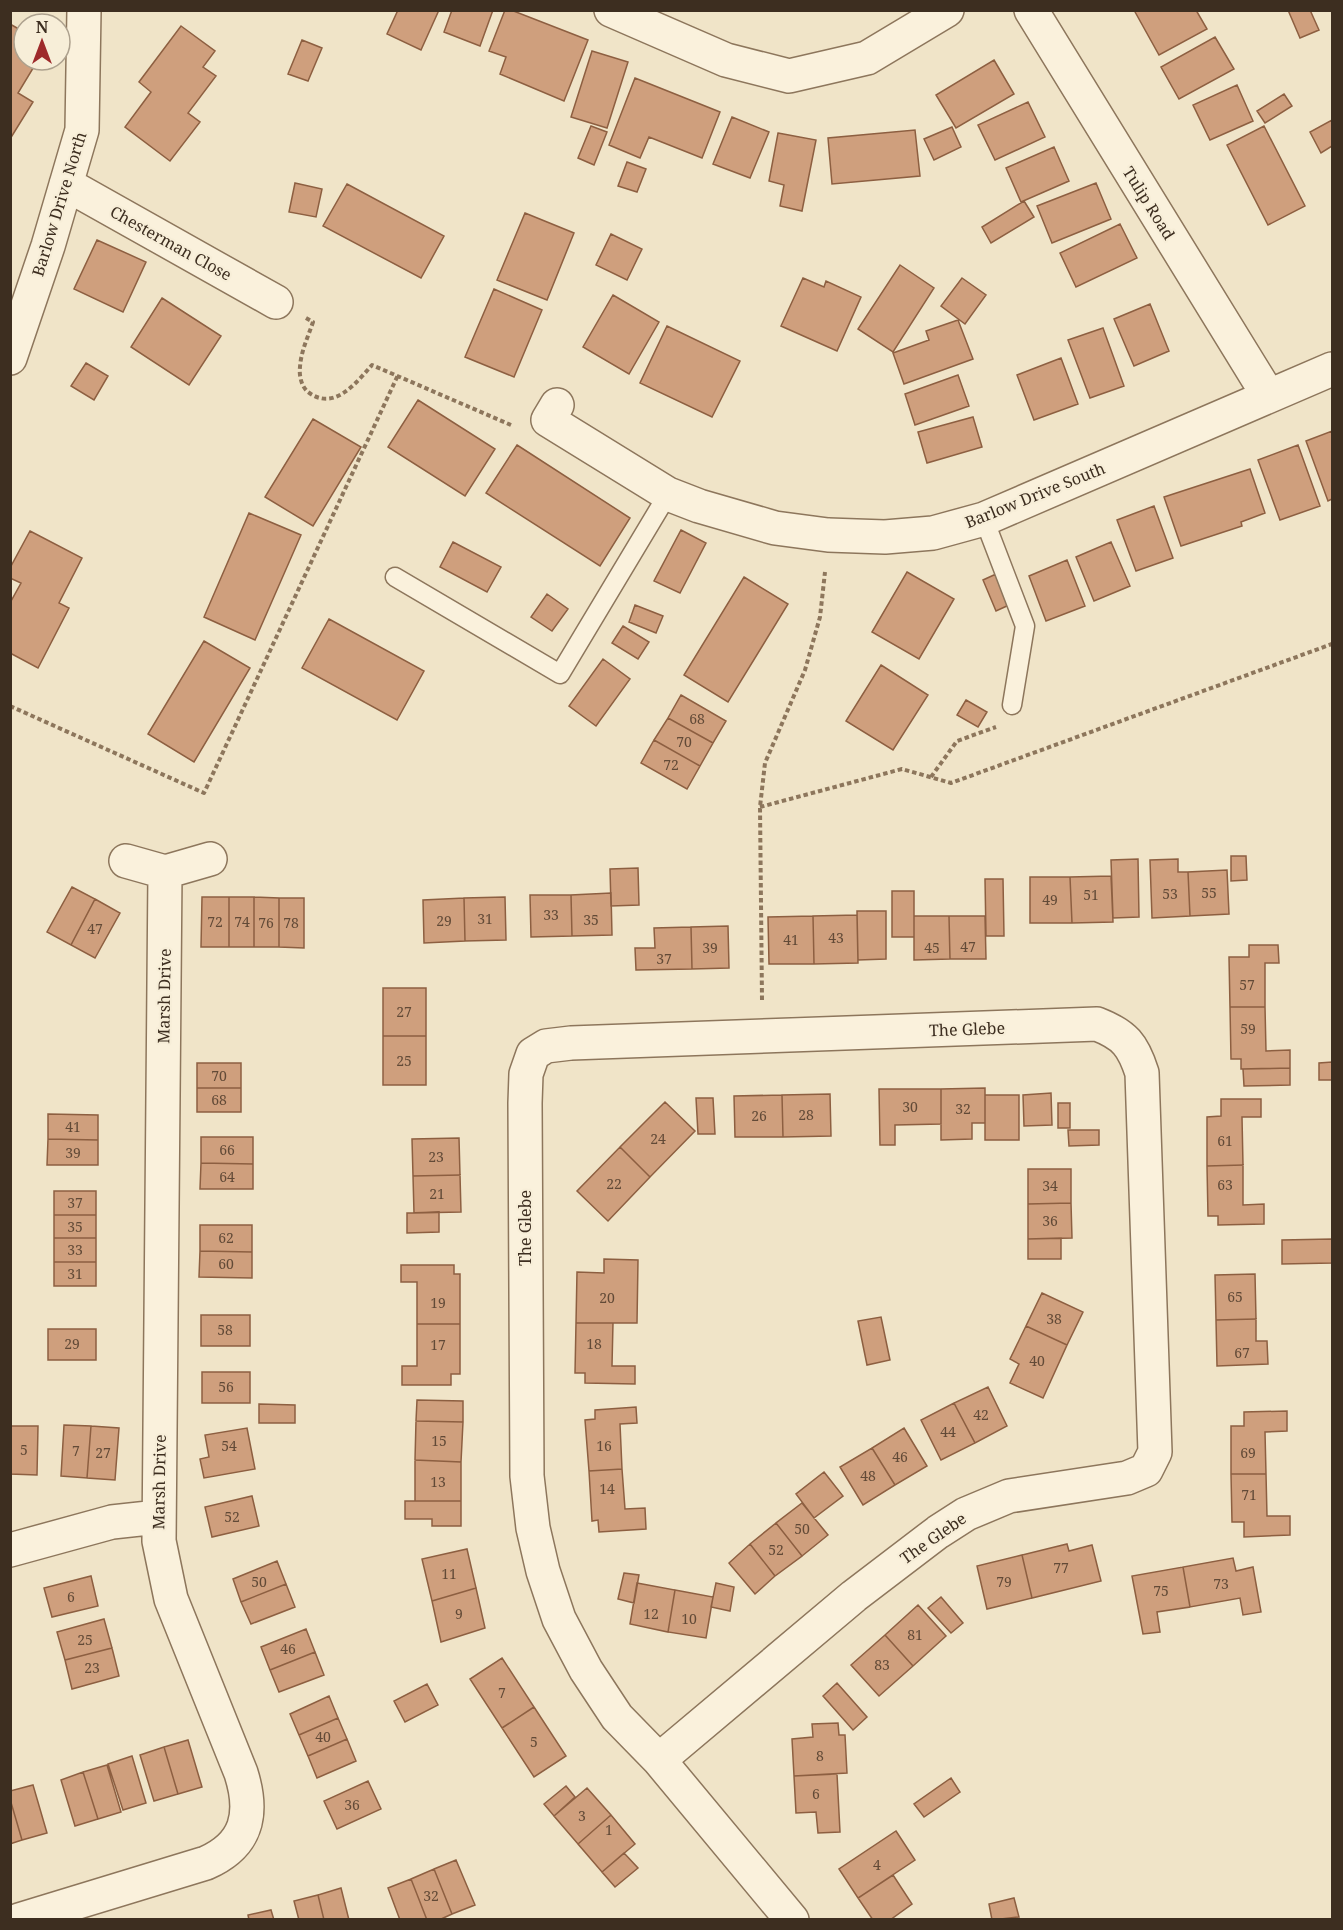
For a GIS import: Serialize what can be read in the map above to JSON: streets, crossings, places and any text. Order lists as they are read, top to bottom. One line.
{"streets":{"street":["Tulip Road","Barlow Drive North","Chesterman Close","Barlow Drive South","Marsh Drive","The Glebe"]},"crossings":[["Tulip Road","Barlow Drive South"],["Barlow Drive North","Chesterman Close"]],"house_numbers":["68","70","72","55","53","51","49","33","31","35","29","72","74","76","78","47","43","41","47","39","45","37","57","27","59","25","70","68","30","32","28","26","41","24","61","66","39","23","64","22","63","34","21","37","36","35","62","33","60","31","65","20","19","38","58","29","18","17","67","40","56","42","44","15","54","16","5","7","27","69","46","48","13","14","71","52","50","52","77","11","50","79","73","75","6","9","12","10","81","25","46","83","23","7","40","5","8","6","36","3","1","4","32"],"north":"top"}
